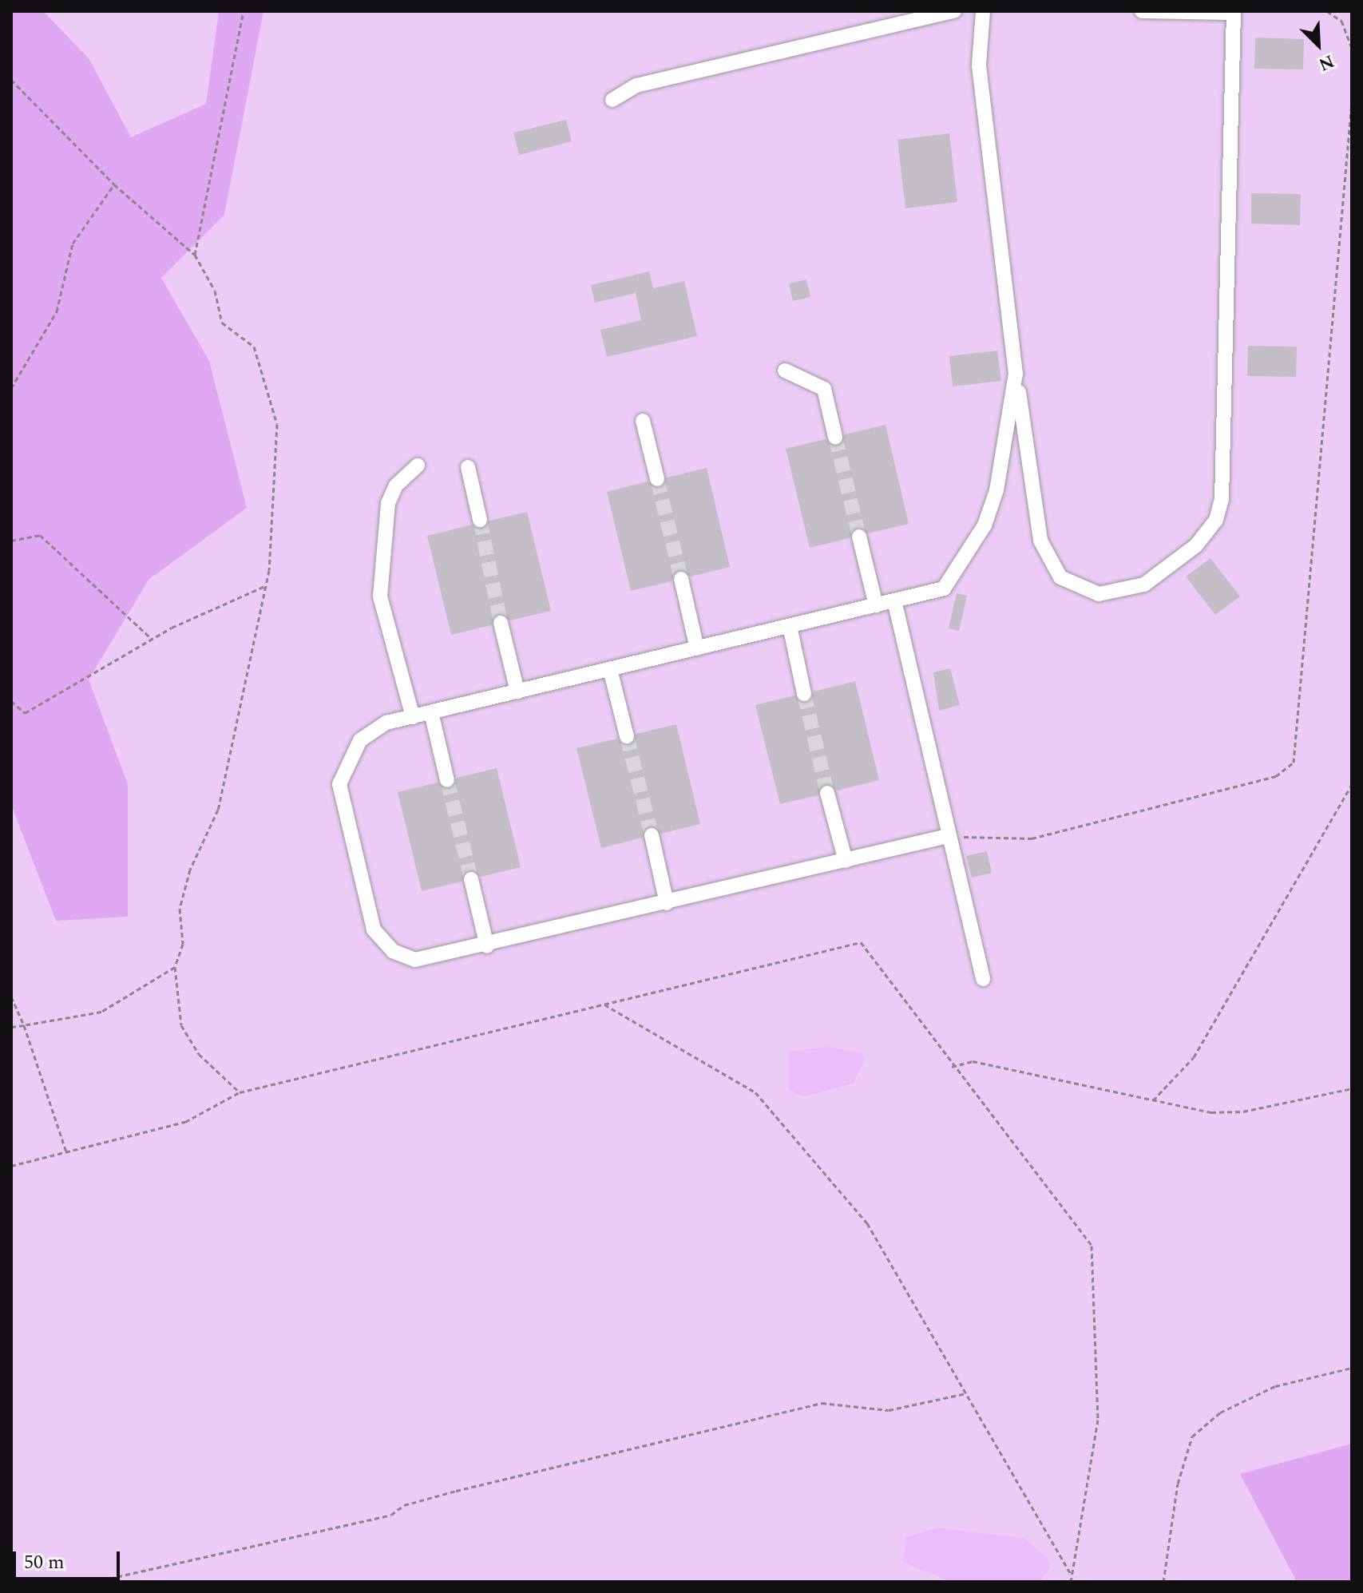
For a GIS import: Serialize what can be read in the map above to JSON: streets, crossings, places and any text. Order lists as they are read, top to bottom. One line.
{"scale_bar":"50 m","north":"bottom right"}
